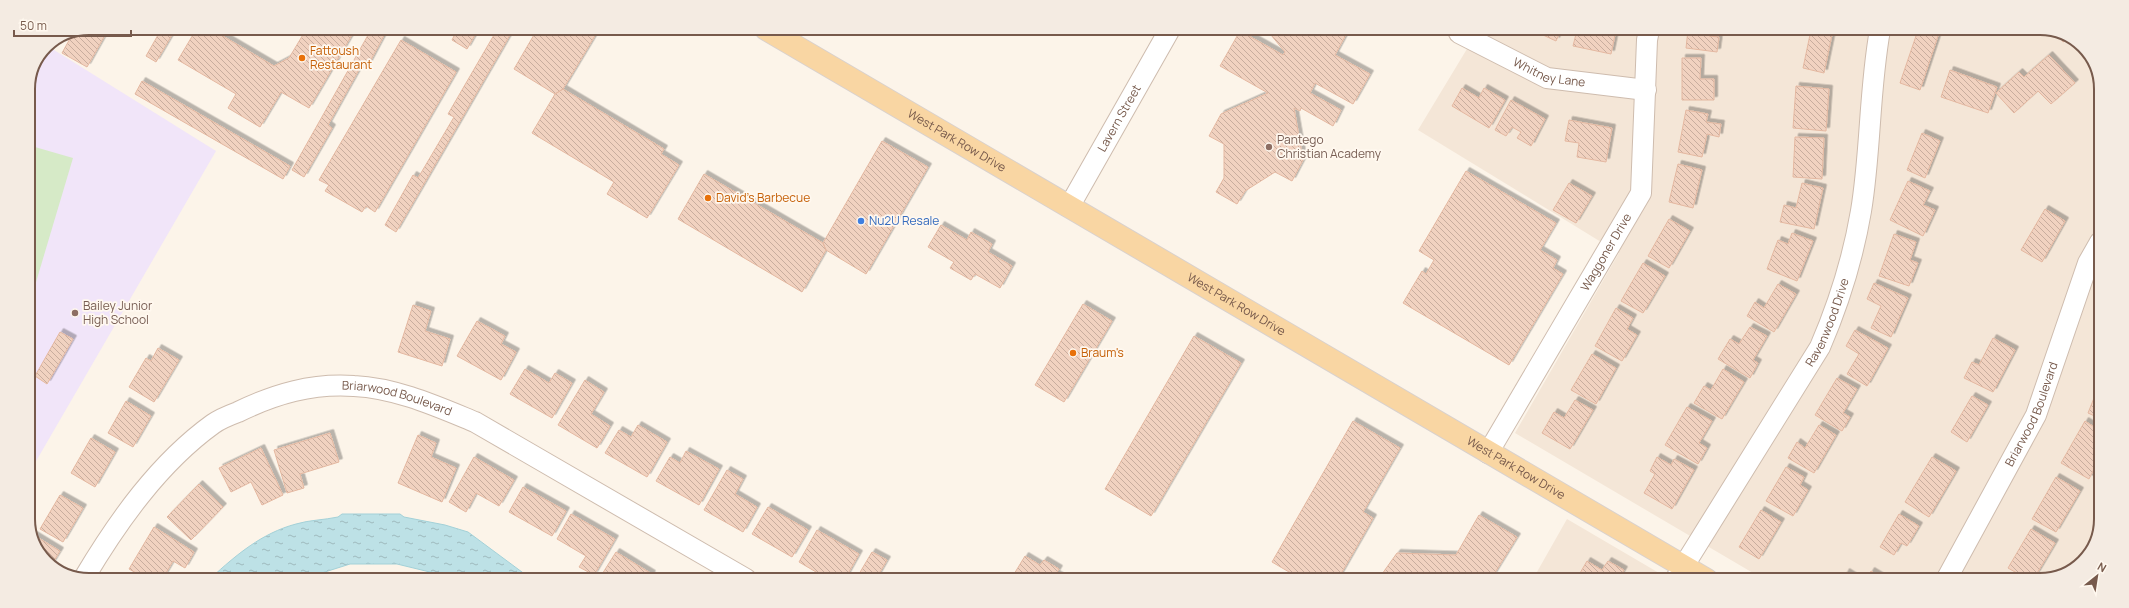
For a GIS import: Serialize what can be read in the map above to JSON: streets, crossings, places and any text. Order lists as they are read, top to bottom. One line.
{"streets":{"main road":["West Park Row Drive"],"street":["Whitney Lane","Lavern Street","Waggoner Drive","Ravenwood Drive","Briarwood Boulevard"]},"crossings":[["Whitney Lane","Waggoner Drive"],["Lavern Street","West Park Row Drive"],["West Park Row Drive","Waggoner Drive"],["West Park Row Drive","Ravenwood Drive"]],"places":["Fattoush Restaurant","Pantego Christian Academy","David's Barbecue","Nu2U Resale","Bailey Junior High School","Braum's"],"scale_bar":"50 m","north":"top right"}
